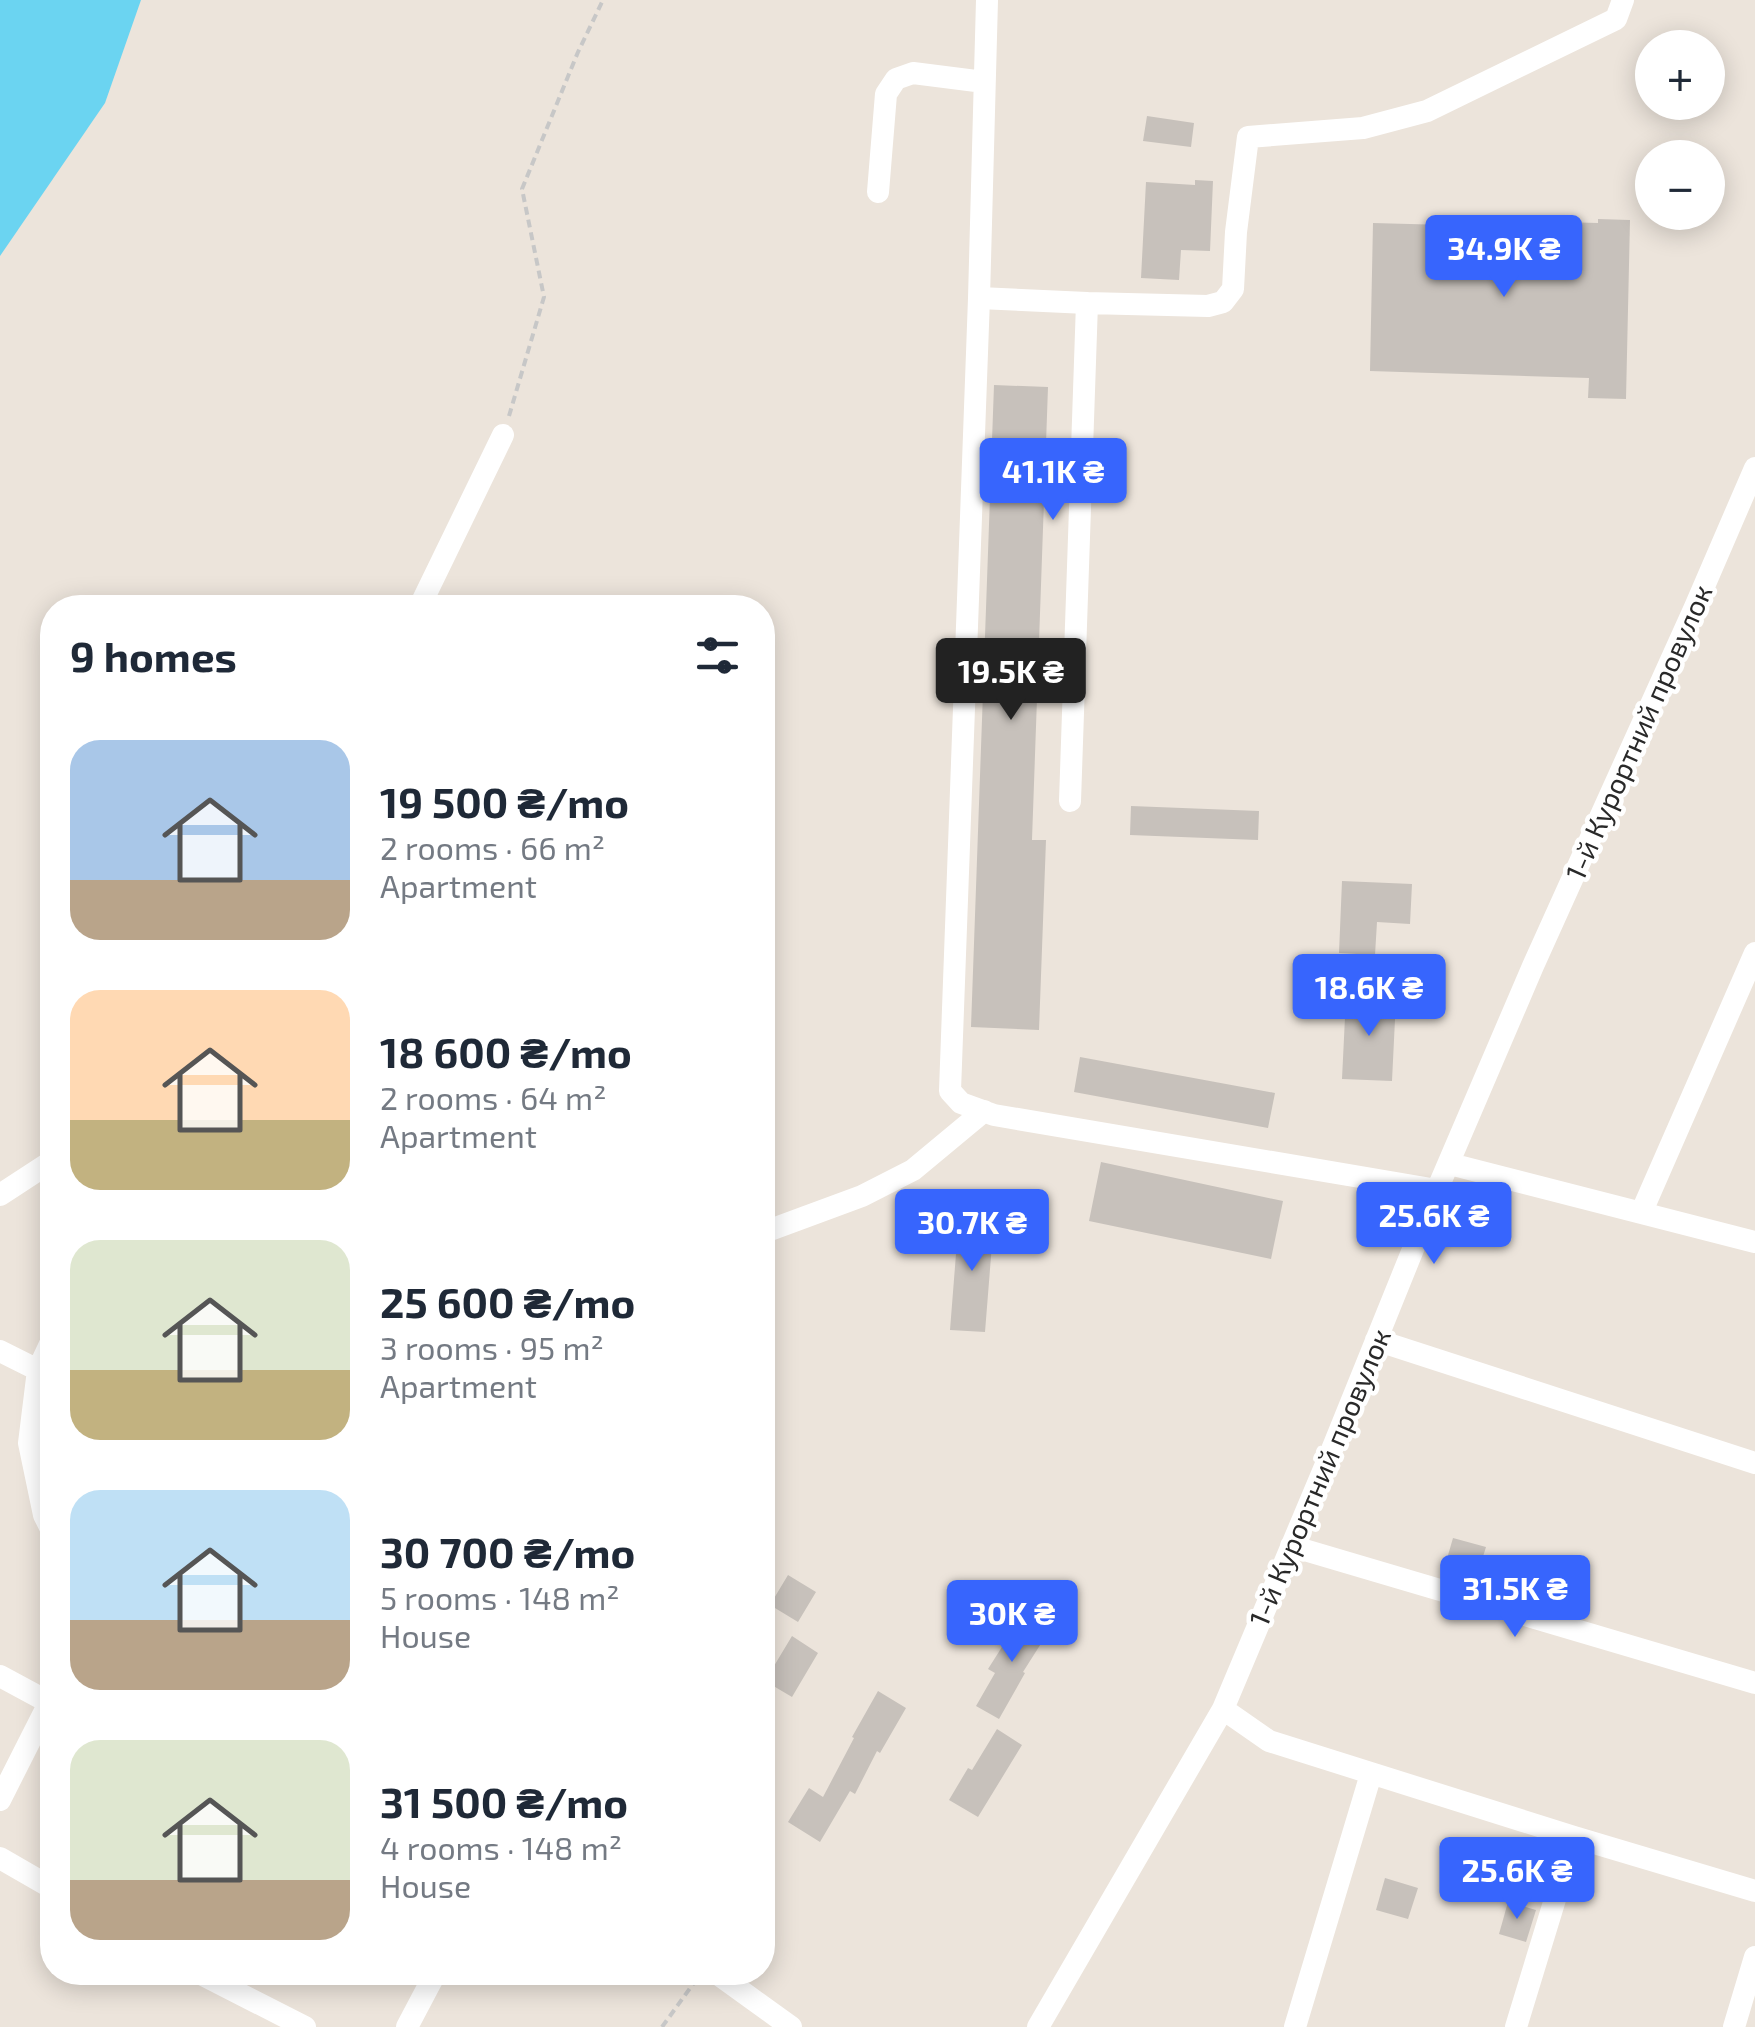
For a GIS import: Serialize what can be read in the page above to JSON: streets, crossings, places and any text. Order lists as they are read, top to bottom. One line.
{"streets":{"street":["1-й Курортний провулок"]},"page":{"map_buttons":["+","−"],"price":["34.9K ₴","41.1K ₴","19.5K ₴","18.6K ₴","25.6K ₴","30.7K ₴","31.5K ₴","30K ₴","25.6K ₴"],"heading":"9 homes","list":[{"name":"19 500 ₴/mo","note":"2 rooms · 66 m² · Apartment"},{"name":"18 600 ₴/mo","note":"2 rooms · 64 m² · Apartment"},{"name":"25 600 ₴/mo","note":"3 rooms · 95 m² · Apartment"},{"name":"30 700 ₴/mo","note":"5 rooms · 148 m² · House"},{"name":"31 500 ₴/mo","note":"4 rooms · 148 m² · House"}]}}
